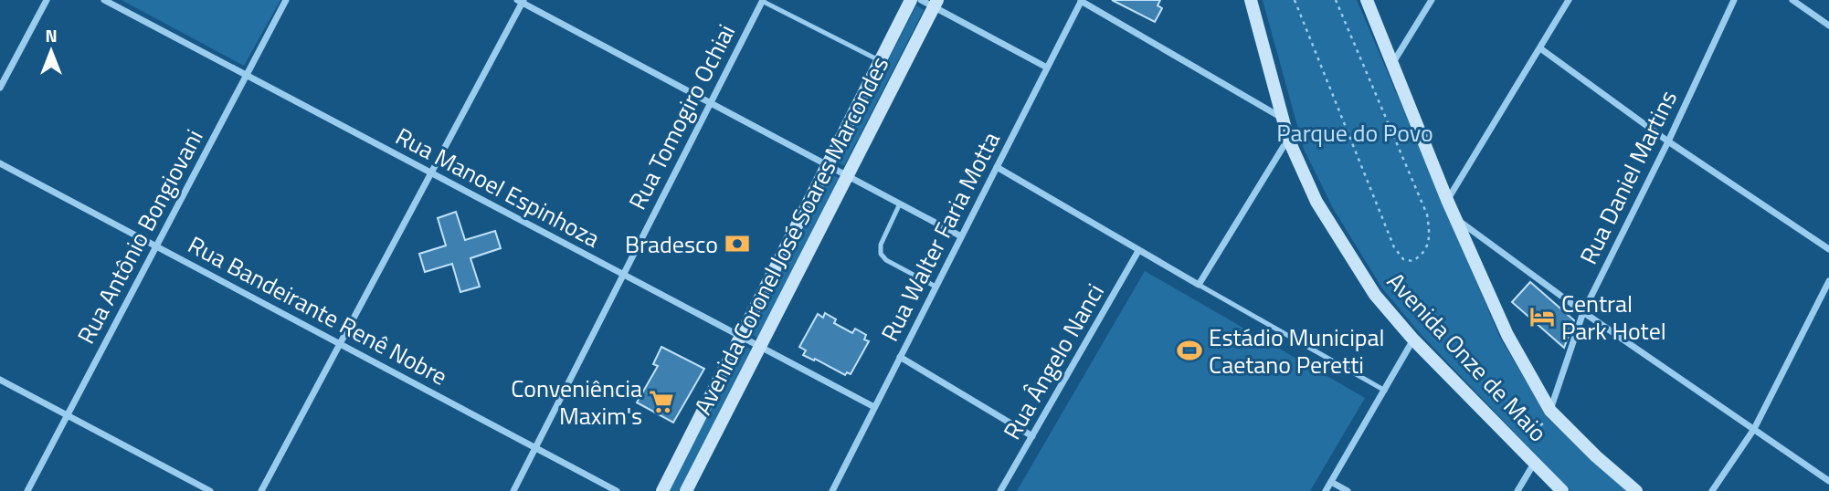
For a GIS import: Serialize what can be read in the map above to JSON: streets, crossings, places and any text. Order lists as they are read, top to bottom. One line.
{"streets":{"street":["Rua Tomogiro Ochiai","Rua Daniel Martins","Rua Manoel Espinhoza","Avenida Coronel José Soares Marcondes","Rua Antônio Bongiovani","Rua Walter Faria Motta","Rua Bandeirante Renê Nobre","Avenida Onze de Maio","Rua Ângelo Nanci"]},"crossings":[["Rua Tomogiro Ochiai","Rua Manoel Espinhoza"],["Rua Tomogiro Ochiai","Rua Bandeirante Renê Nobre"],["Rua Manoel Espinhoza","Avenida Coronel José Soares Marcondes"],["Rua Manoel Espinhoza","Rua Antônio Bongiovani"],["Rua Manoel Espinhoza","Rua Walter Faria Motta"],["Rua Antônio Bongiovani","Rua Bandeirante Renê Nobre"]],"parks":["Parque do Povo"],"places":{"bank":["Bradesco"],"hotel":["Central Park Hotel"],"sports":["Estádio Municipal Caetano Peretti"],"supermarket":["Conveniência Maxim's"]},"north":"top"}
